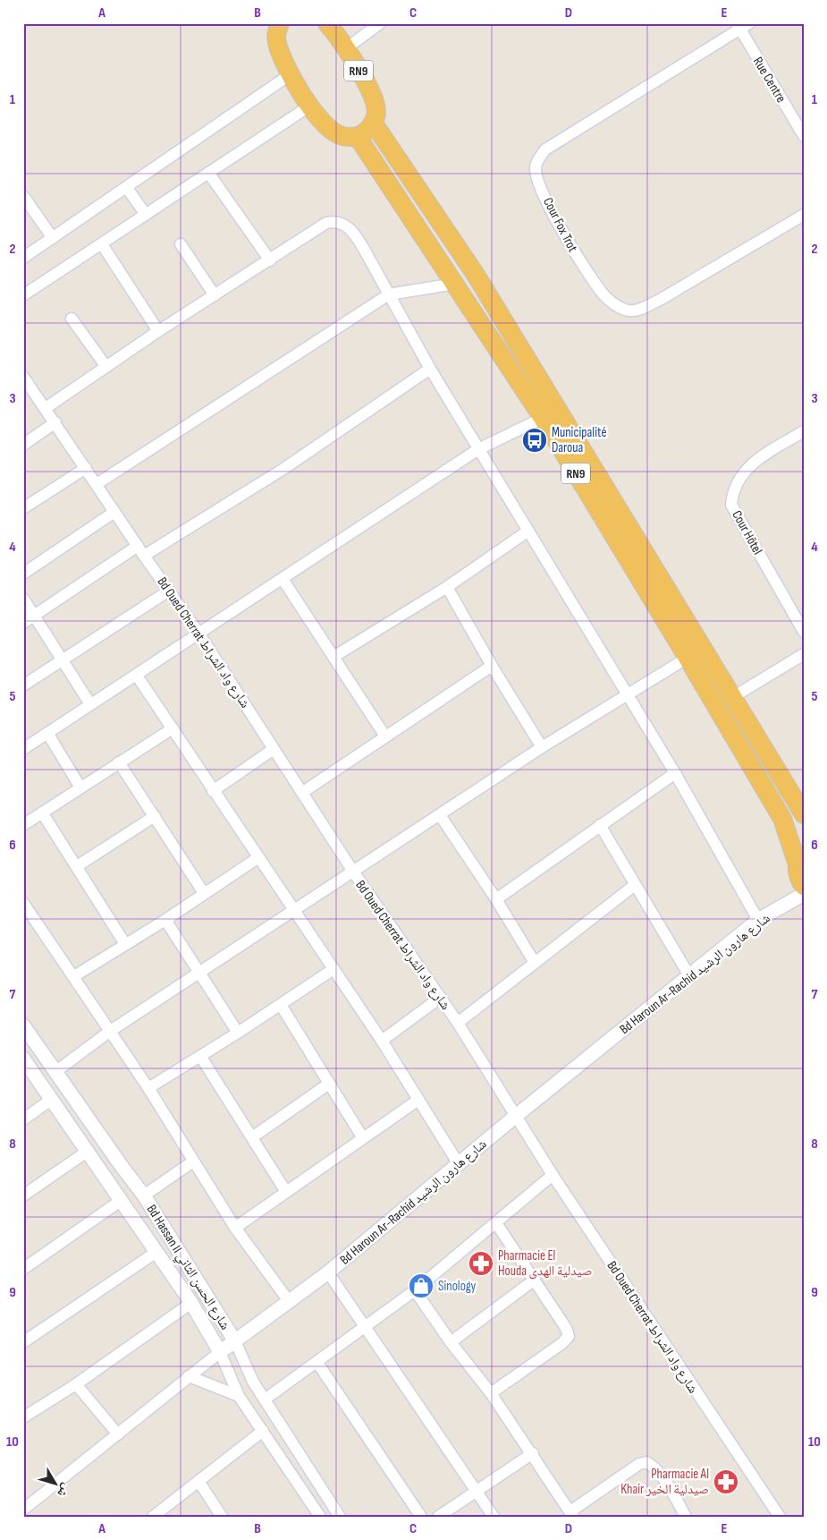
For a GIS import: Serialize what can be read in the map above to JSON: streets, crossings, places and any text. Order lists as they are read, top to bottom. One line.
{"streets":{"highway":["RN9"],"street":["Rue Centre","Cour Fox Trot","Cour Hôtel","Bd Oued Cherrat شارع واد الشراط","Bd Haroun Ar-Rachid شارع هارون الرشيد","Bd Hassan II شارع الحسن الثاني"]},"crossings":[["Rue Centre","Cour Fox Trot"],["Bd Oued Cherrat شارع واد الشراط","Bd Haroun Ar-Rachid شارع هارون الرشيد"],["Bd Haroun Ar-Rachid شارع هارون الرشيد","Bd Hassan II شارع الحسن الثاني"]],"places":{"bus stop":["Municipalité Daroua"],"pharmacy":["Pharmacie El Houda صيدلية الهدى","Pharmacie Al Khair صيدلية الخير"],"shop":["Sinology"]},"north":"bottom right","grid":{"columns":["A","B","C","D","E"],"rows":["1","2","3","4","5","6","7","8","9","10"]}}
